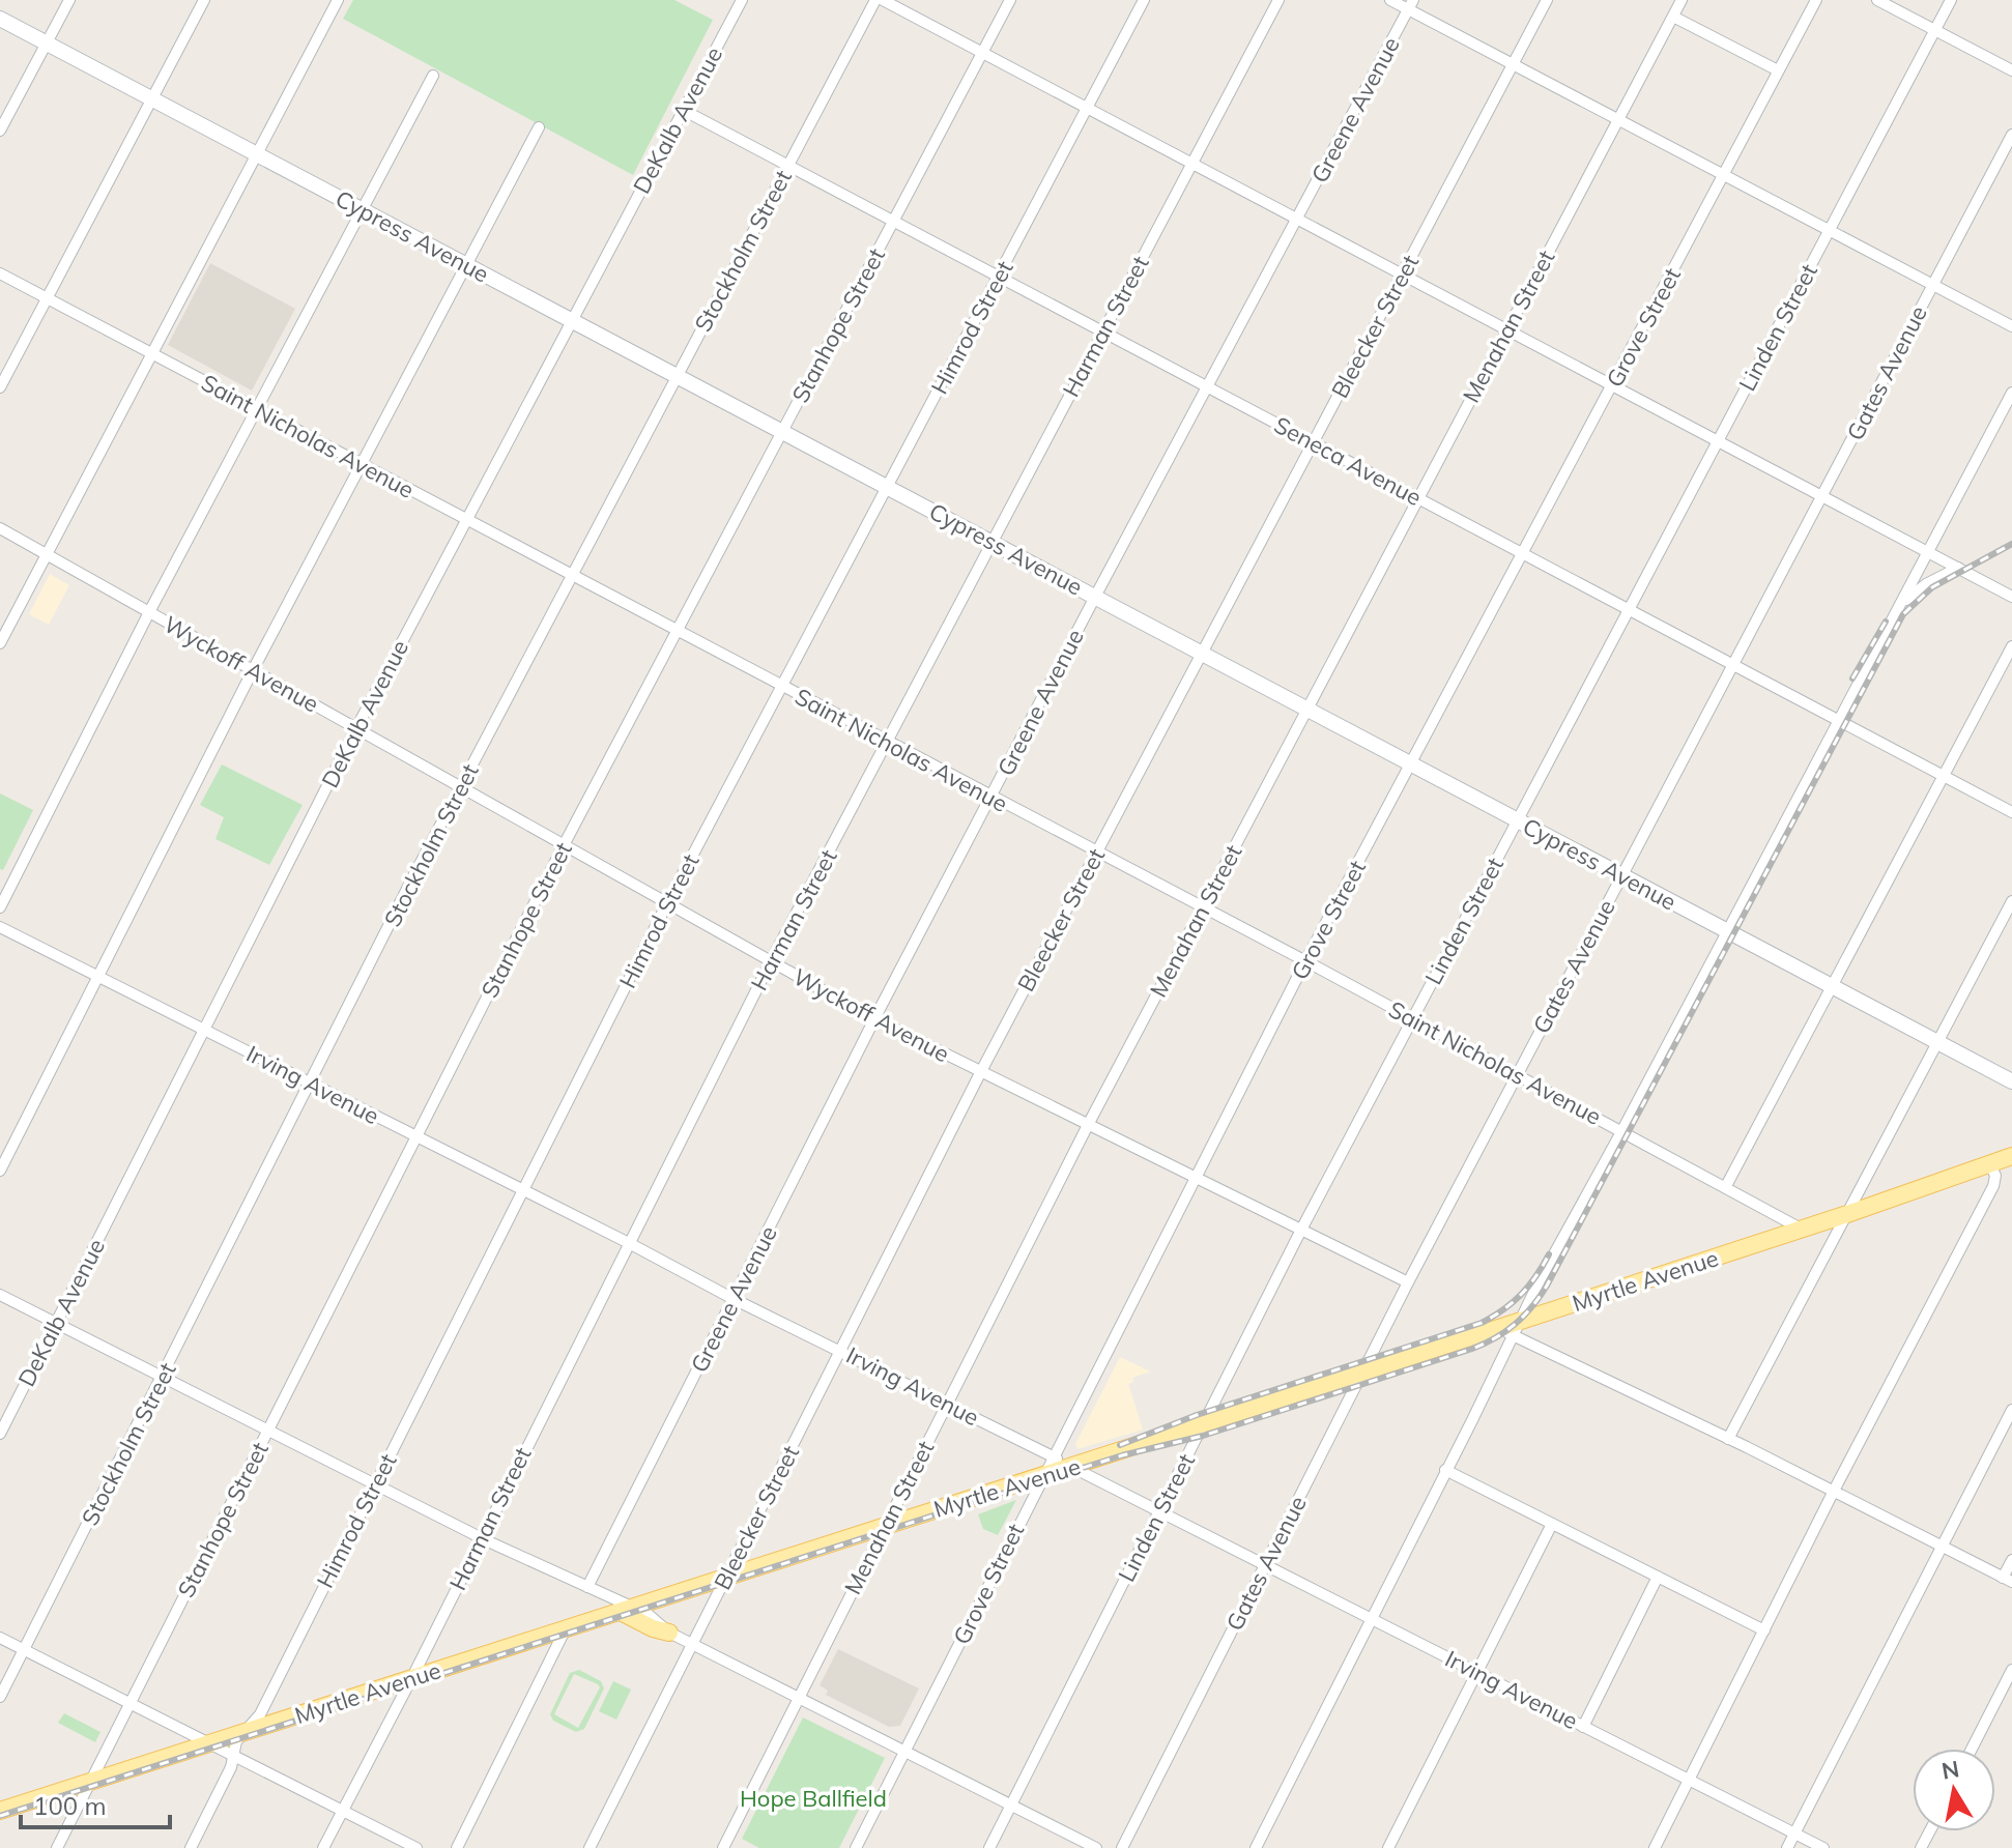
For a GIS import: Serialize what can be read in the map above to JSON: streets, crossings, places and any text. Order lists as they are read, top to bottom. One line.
{"streets":{"main road":["Cypress Avenue","Myrtle Avenue"],"street":["Greene Avenue","DeKalb Avenue","Stockholm Street","Stanhope Street","Harman Street","Bleecker Street","Menahan Street","Himrod Street","Grove Street","Linden Street","Gates Avenue","Saint Nicholas Avenue","Seneca Avenue","Wyckoff Avenue","Irving Avenue"]},"crossings":[["Greene Avenue","Cypress Avenue"],["Greene Avenue","Saint Nicholas Avenue"],["Greene Avenue","Seneca Avenue"],["Greene Avenue","Wyckoff Avenue"],["Greene Avenue","Irving Avenue"],["DeKalb Avenue","Cypress Avenue"],["DeKalb Avenue","Saint Nicholas Avenue"],["DeKalb Avenue","Seneca Avenue"],["DeKalb Avenue","Wyckoff Avenue"],["DeKalb Avenue","Irving Avenue"],["Cypress Avenue","Stockholm Street"],["Cypress Avenue","Stanhope Street"],["Cypress Avenue","Harman Street"],["Cypress Avenue","Bleecker Street"],["Cypress Avenue","Menahan Street"],["Cypress Avenue","Himrod Street"],["Cypress Avenue","Grove Street"],["Cypress Avenue","Linden Street"],["Cypress Avenue","Gates Avenue"],["Stockholm Street","Saint Nicholas Avenue"],["Stockholm Street","Seneca Avenue"],["Stockholm Street","Wyckoff Avenue"],["Stockholm Street","Irving Avenue"],["Stanhope Street","Saint Nicholas Avenue"],["Stanhope Street","Seneca Avenue"],["Stanhope Street","Wyckoff Avenue"],["Stanhope Street","Irving Avenue"],["Stanhope Street","Myrtle Avenue"],["Harman Street","Saint Nicholas Avenue"],["Harman Street","Seneca Avenue"],["Harman Street","Wyckoff Avenue"],["Harman Street","Irving Avenue"],["Harman Street","Myrtle Avenue"],["Bleecker Street","Saint Nicholas Avenue"],["Bleecker Street","Seneca Avenue"],["Bleecker Street","Wyckoff Avenue"],["Bleecker Street","Irving Avenue"],["Bleecker Street","Myrtle Avenue"],["Menahan Street","Saint Nicholas Avenue"],["Menahan Street","Seneca Avenue"],["Menahan Street","Wyckoff Avenue"],["Menahan Street","Irving Avenue"],["Menahan Street","Myrtle Avenue"],["Himrod Street","Saint Nicholas Avenue"],["Himrod Street","Seneca Avenue"],["Himrod Street","Wyckoff Avenue"],["Himrod Street","Irving Avenue"],["Himrod Street","Myrtle Avenue"],["Grove Street","Saint Nicholas Avenue"],["Grove Street","Seneca Avenue"],["Grove Street","Wyckoff Avenue"],["Grove Street","Irving Avenue"],["Grove Street","Myrtle Avenue"],["Linden Street","Saint Nicholas Avenue"],["Linden Street","Seneca Avenue"],["Linden Street","Wyckoff Avenue"],["Linden Street","Irving Avenue"],["Linden Street","Myrtle Avenue"],["Gates Avenue","Saint Nicholas Avenue"],["Gates Avenue","Seneca Avenue"],["Gates Avenue","Wyckoff Avenue"],["Gates Avenue","Irving Avenue"],["Gates Avenue","Myrtle Avenue"],["Saint Nicholas Avenue","Myrtle Avenue"],["Irving Avenue","Myrtle Avenue"]],"parks":["Hope Ballfield"],"scale_bar":"100 m","north":"top"}
